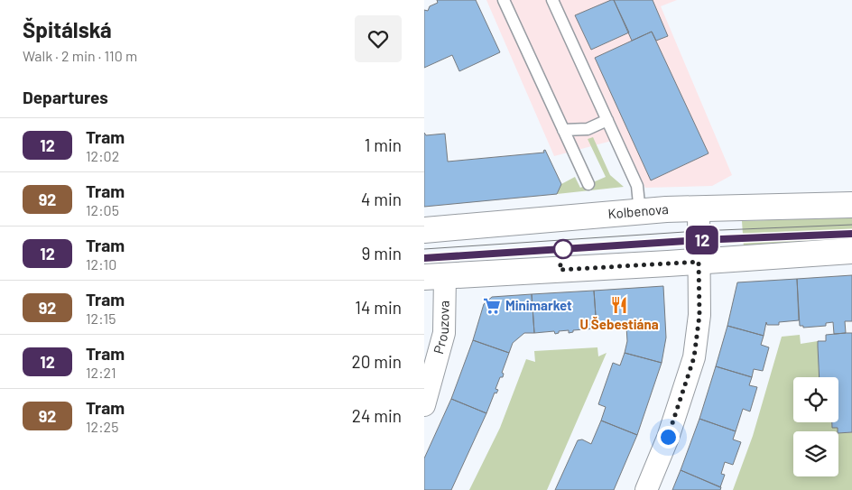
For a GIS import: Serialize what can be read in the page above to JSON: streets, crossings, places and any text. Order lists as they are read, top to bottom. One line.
{"streets":{"main road":["Kolbenova"],"street":["Prouzova"]},"places":{"restaurant":["U Šebestiána"],"supermarket":["Minimarket"]},"lines":["tram line 12"],"page":{"heading":[["Špitálská","Walk · 2 min · 110 m"],"Departures"],"on_map":"12","list":[{"mark":"12","name":"Tram","note":"12:02","value":"1 min"},{"mark":"92","name":"Tram","note":"12:05","value":"4 min"},{"mark":"12","name":"Tram","note":"12:10","value":"9 min"},{"mark":"92","name":"Tram","note":"12:15","value":"14 min"},{"mark":"12","name":"Tram","note":"12:21","value":"20 min"},{"mark":"92","name":"Tram","note":"12:25","value":"24 min"}]}}
